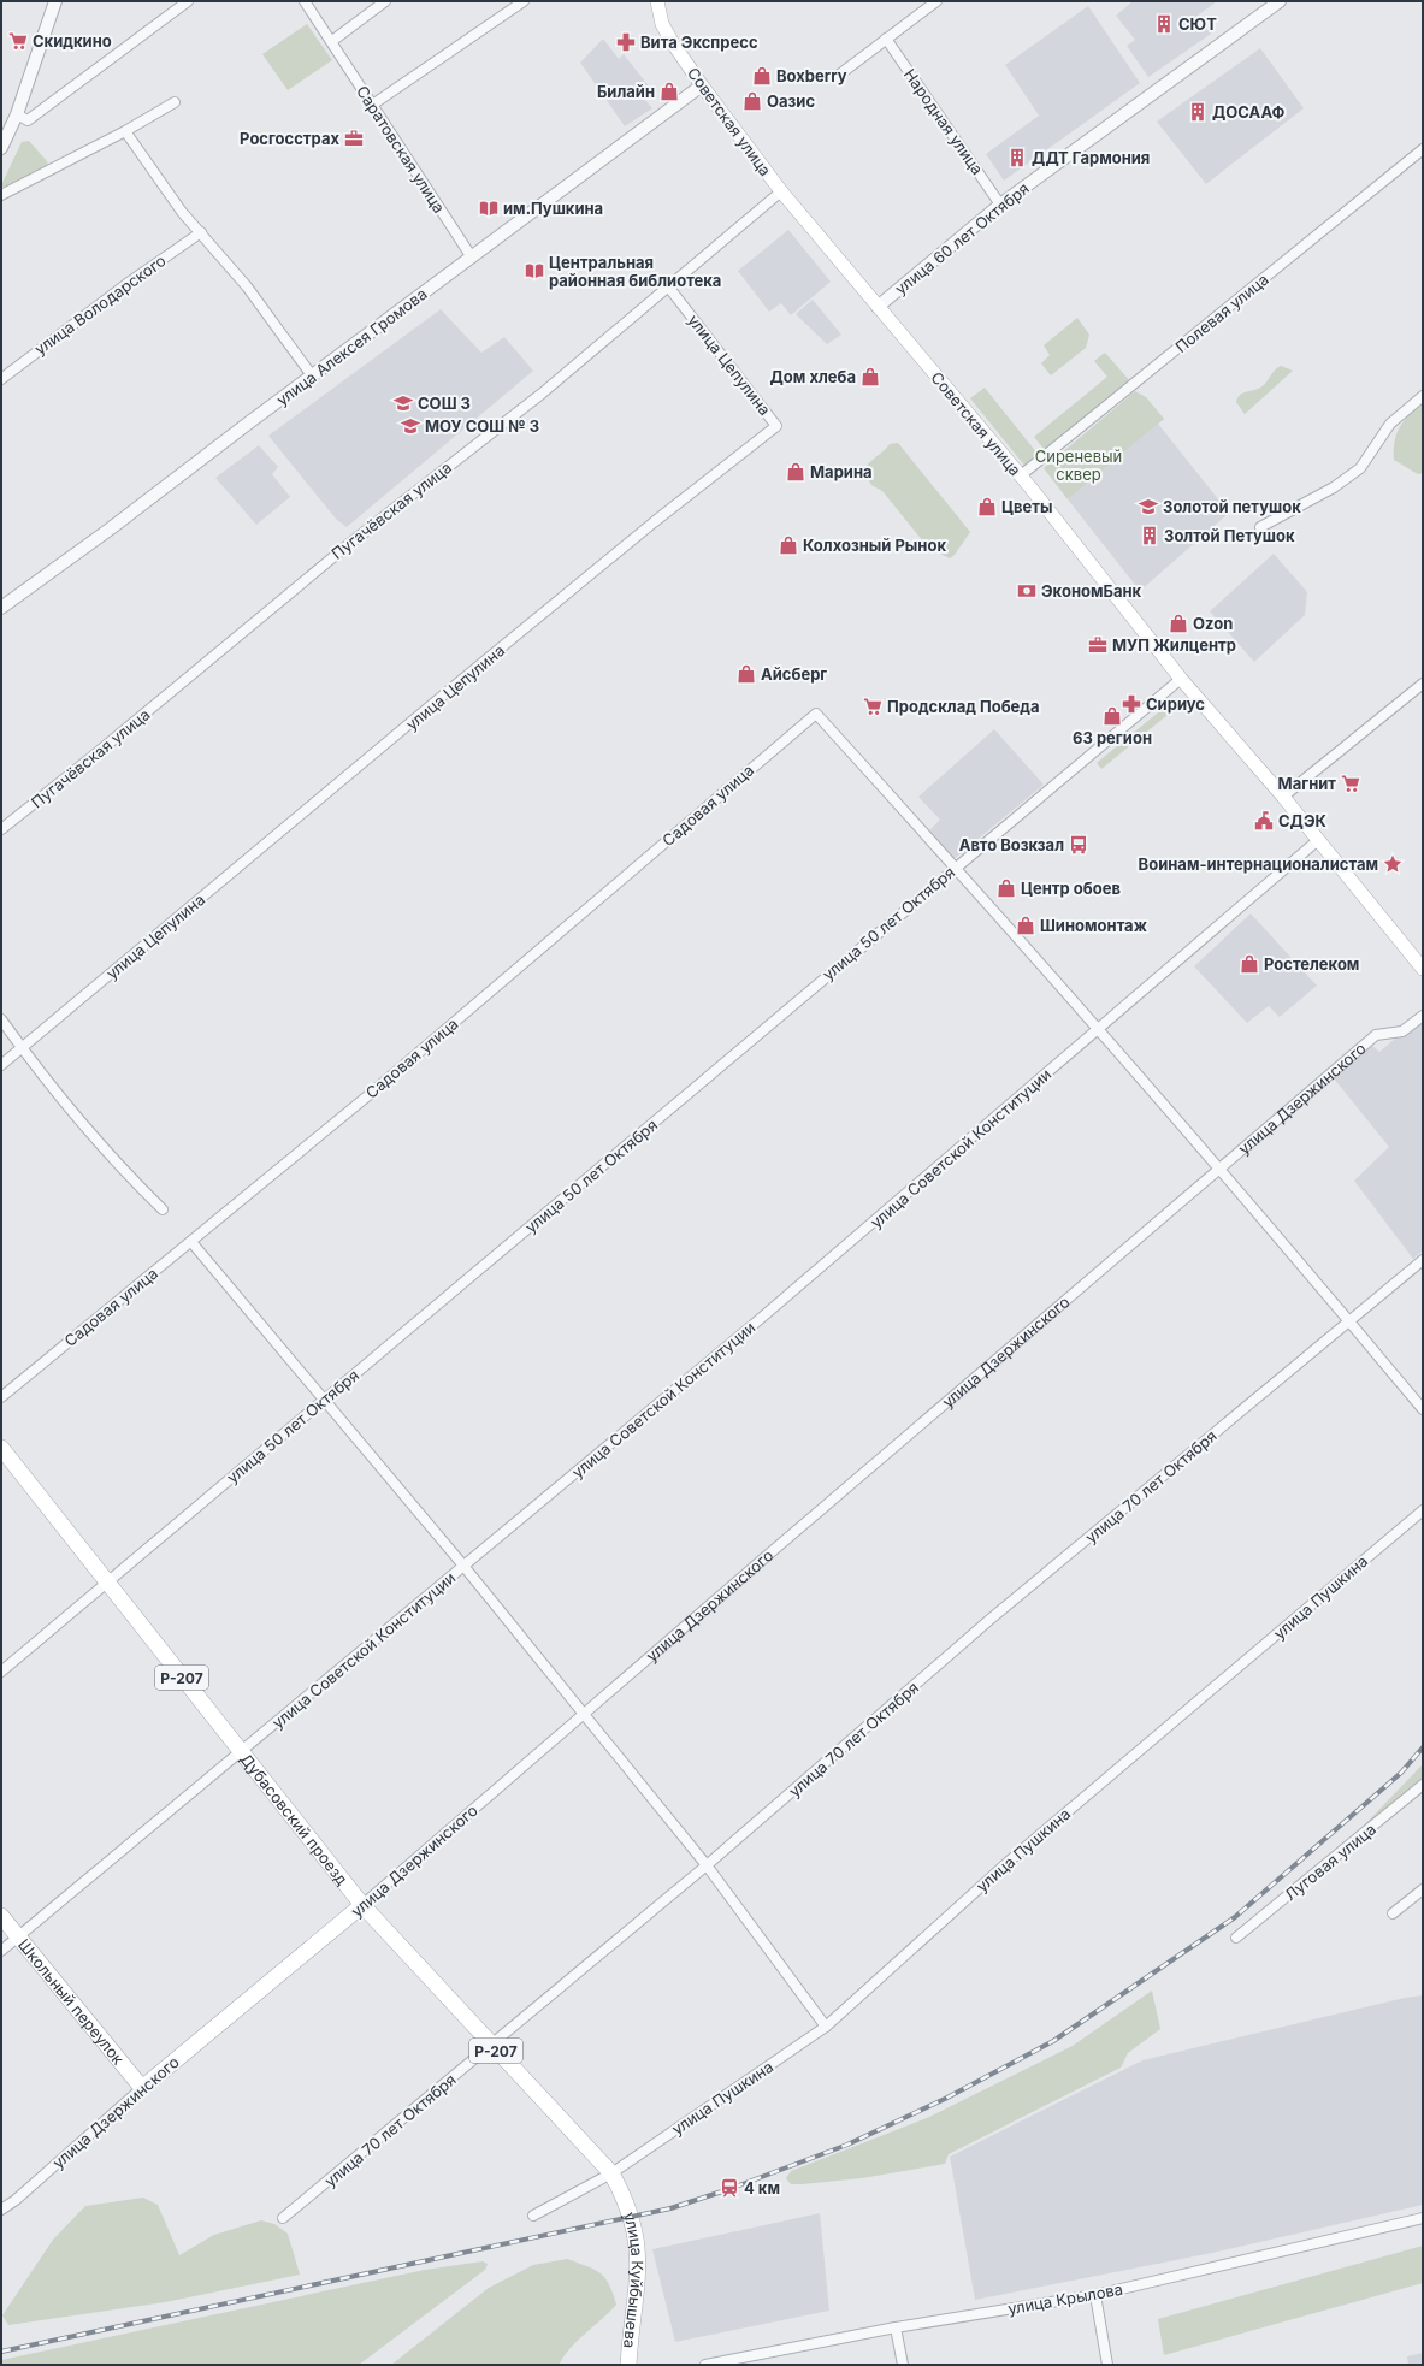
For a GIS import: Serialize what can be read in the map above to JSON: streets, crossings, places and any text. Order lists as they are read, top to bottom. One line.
{"streets":{"main road":["Советская улица","улица Дзержинского","Р-207","Дубасовский проезд","Школьный переулок","улица Куйбышева"],"street":["Народная улица","Саратовская улица","улица 60 лет Октября","улица Володарского","Полевая улица","улица Алексея Громова","улица Цепулина","Пугачёвская улица","Садовая улица","улица 50 лет Октября","улица Советской Конституции","улица 70 лет Октября","улица Пушкина","Луговая улица","улица Крылова"]},"crossings":[["Советская улица","улица 60 лет Октября"],["Советская улица","Полевая улица"],["Советская улица","улица Алексея Громова"],["Советская улица","Пугачёвская улица"],["Советская улица","улица 50 лет Октября"],["Советская улица","улица Советской Конституции"],["Народная улица","улица 60 лет Октября"],["Саратовская улица","улица Алексея Громова"],["улица Цепулина","Пугачёвская улица"],["Садовая улица","улица 50 лет Октября"],["улица 50 лет Октября","Дубасовский проезд"],["улица Дзержинского","Дубасовский проезд"],["улица Дзержинского","Школьный переулок"],["улица Советской Конституции","Дубасовский проезд"],["улица Советской Конституции","Школьный переулок"],["улица 70 лет Октября","Дубасовский проезд"],["улица Пушкина","Дубасовский проезд"],["Дубасовский проезд","улица Куйбышева"]],"parks":["Сиреневый сквер"],"places":{"building":["СЮТ","ДОСААФ","ДДТ Гармония","Золтой Петушок"],"supermarket":["Скидкино","Продсклад Победа","Магнит"],"pharmacy":["Вита Экспресс","Сириус"],"shop":["Boxberry","Билайн","Оазис","Дом хлеба","Марина","Цветы","Колхозный Рынок","Ozon","Айсберг","63 регион","Центр обоев","Шиномонтаж","Ростелеком"],"office":["Росгосстрах","МУП Жилцентр"],"library":["им.Пушкина","Центральная районная библиотека"],"school or university":["СОШ 3","МОУ СОШ № 3","Золотой петушок"],"bank":["ЭкономБанк"],"public building":["СДЭК"],"bus stop":["Авто Возкзал"],"place":["Воинам-интернационалистам"],"station":["4 км"]}}
